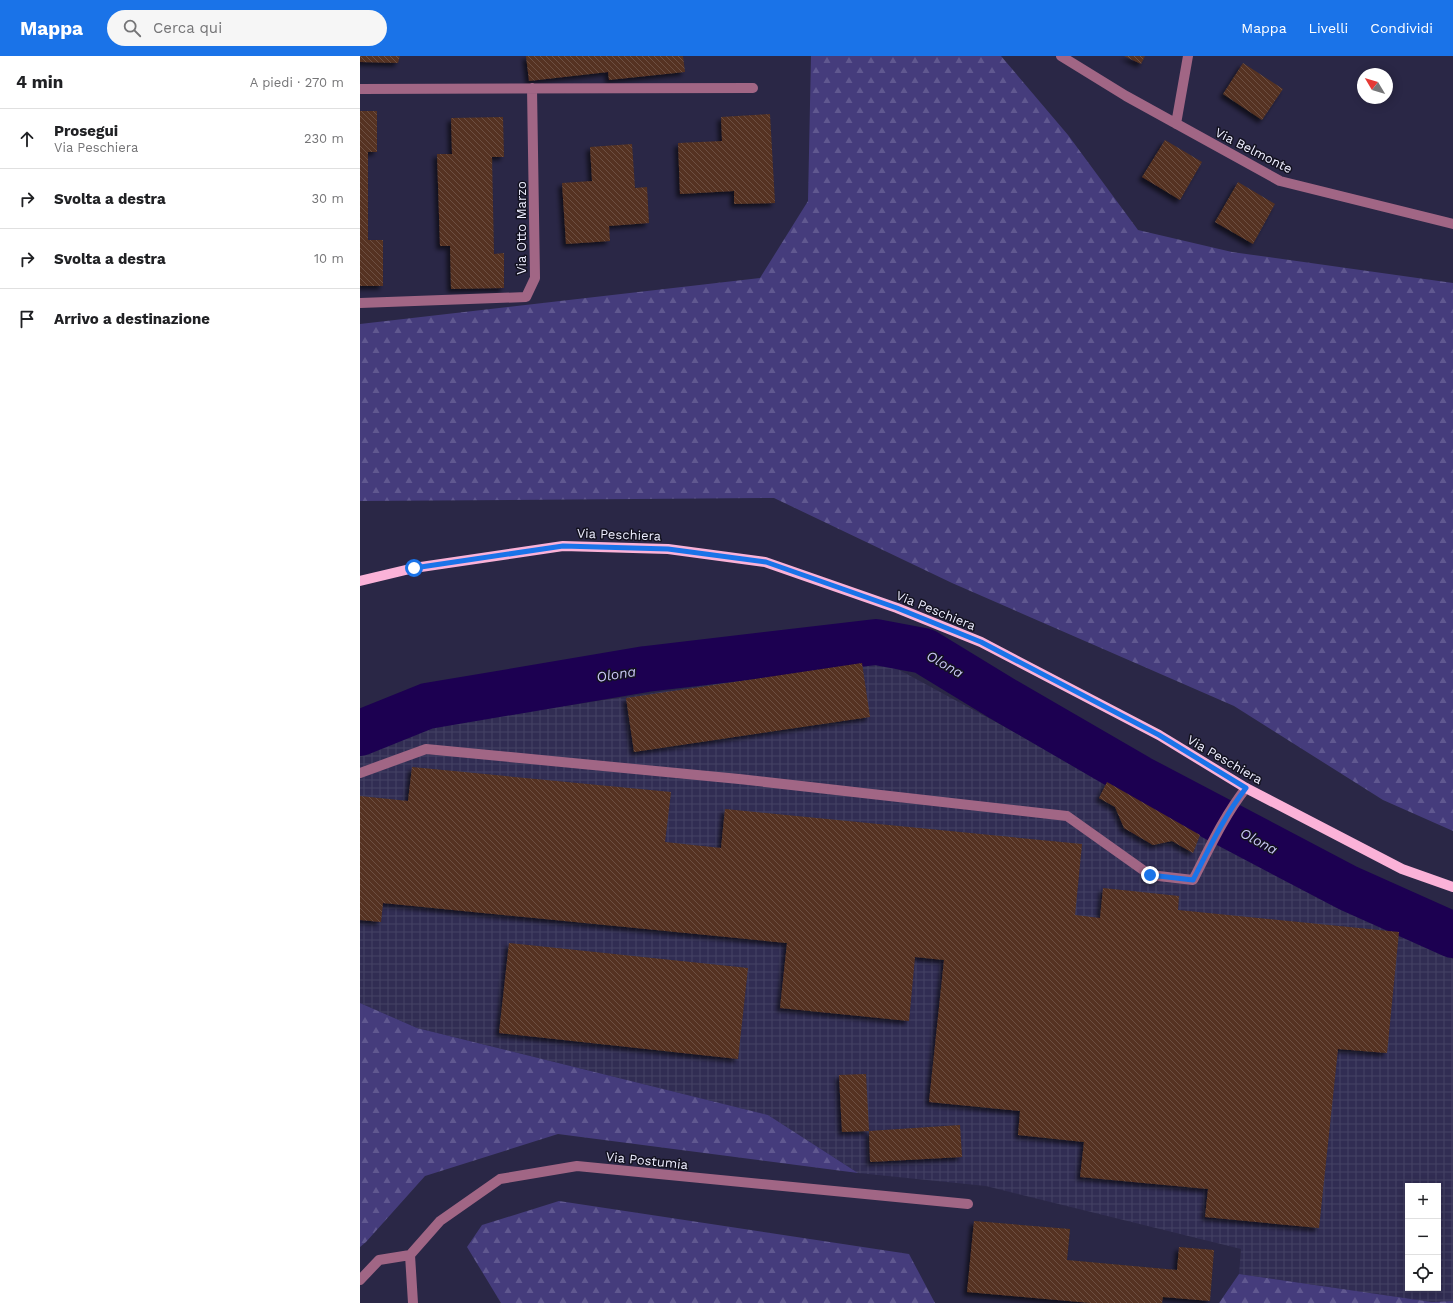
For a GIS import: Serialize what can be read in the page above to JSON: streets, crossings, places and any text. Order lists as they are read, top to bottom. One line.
{"streets":{"main road":["Via Peschiera"],"street":["Via Belmonte","Via Otto Marzo","Via Postumia"]},"water":["Olona"],"north":"top left","page":{"header":"Mappa","search":"Cerca qui","nav":["Mappa","Livelli","Condividi"],"heading":["4 min","A piedi · 270 m"],"list":[["Prosegui","Via Peschiera","230 m"],["Svolta a destra","30 m"],["Svolta a destra","10 m"],"Arrivo a destinazione"],"map_buttons":["+","−"]}}
